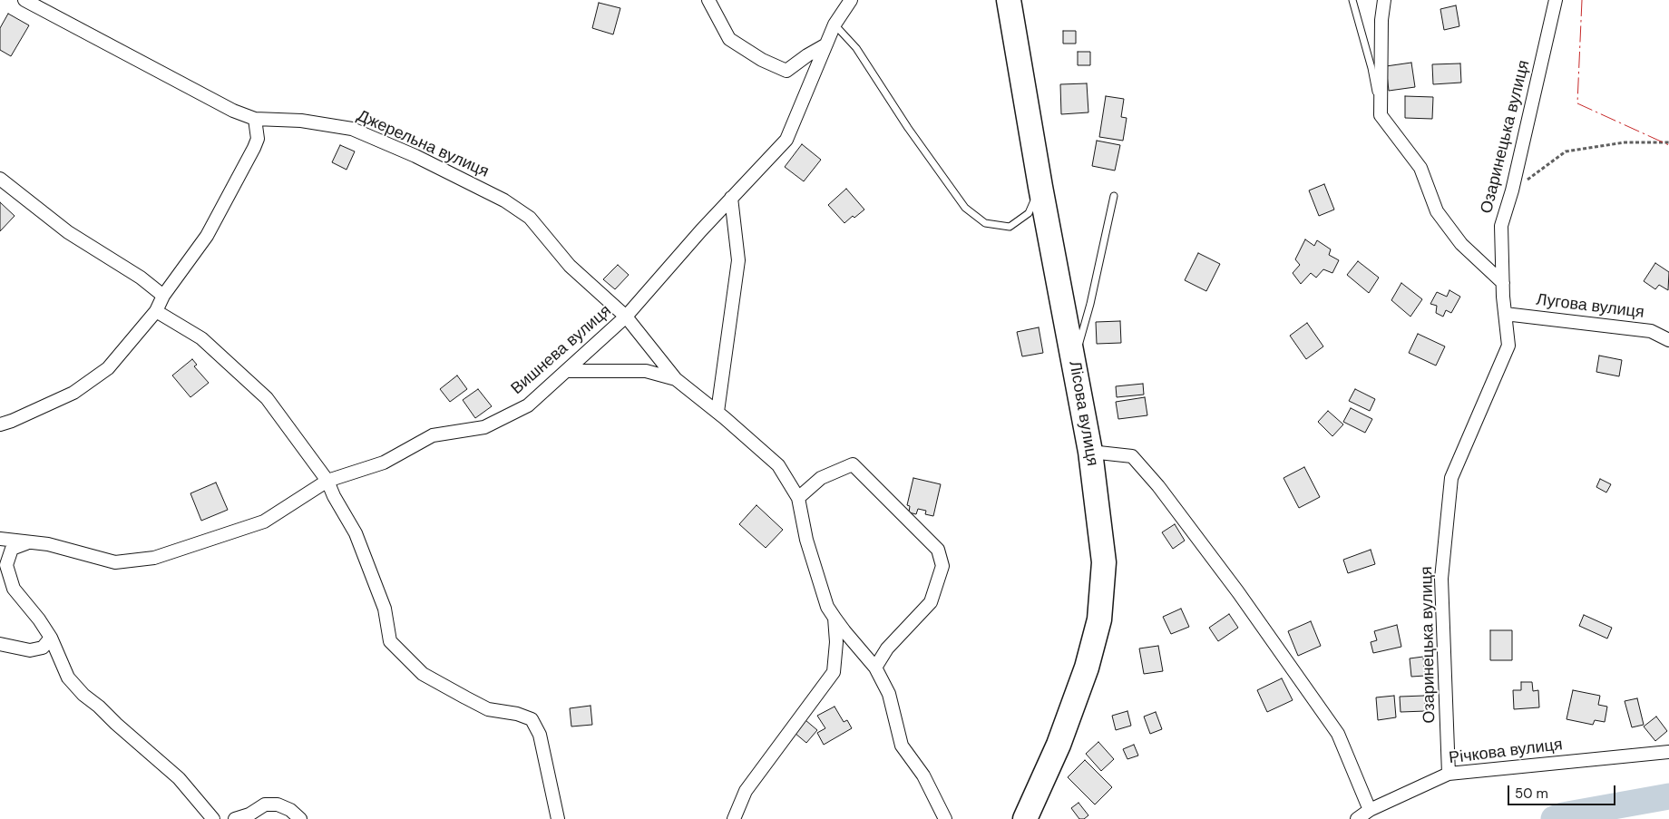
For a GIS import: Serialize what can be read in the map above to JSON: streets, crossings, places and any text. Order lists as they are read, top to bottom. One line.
{"streets":{"highway":["Лісова вулиця"],"street":["Озаринецька вулиця","Джерельна вулиця","Лугова вулиця","Вишнева вулиця","Річкова вулиця"]},"crossings":[["Озаринецька вулиця","Лугова вулиця"],["Озаринецька вулиця","Річкова вулиця"],["Джерельна вулиця","Вишнева вулиця"]],"scale_bar":"50 m"}
